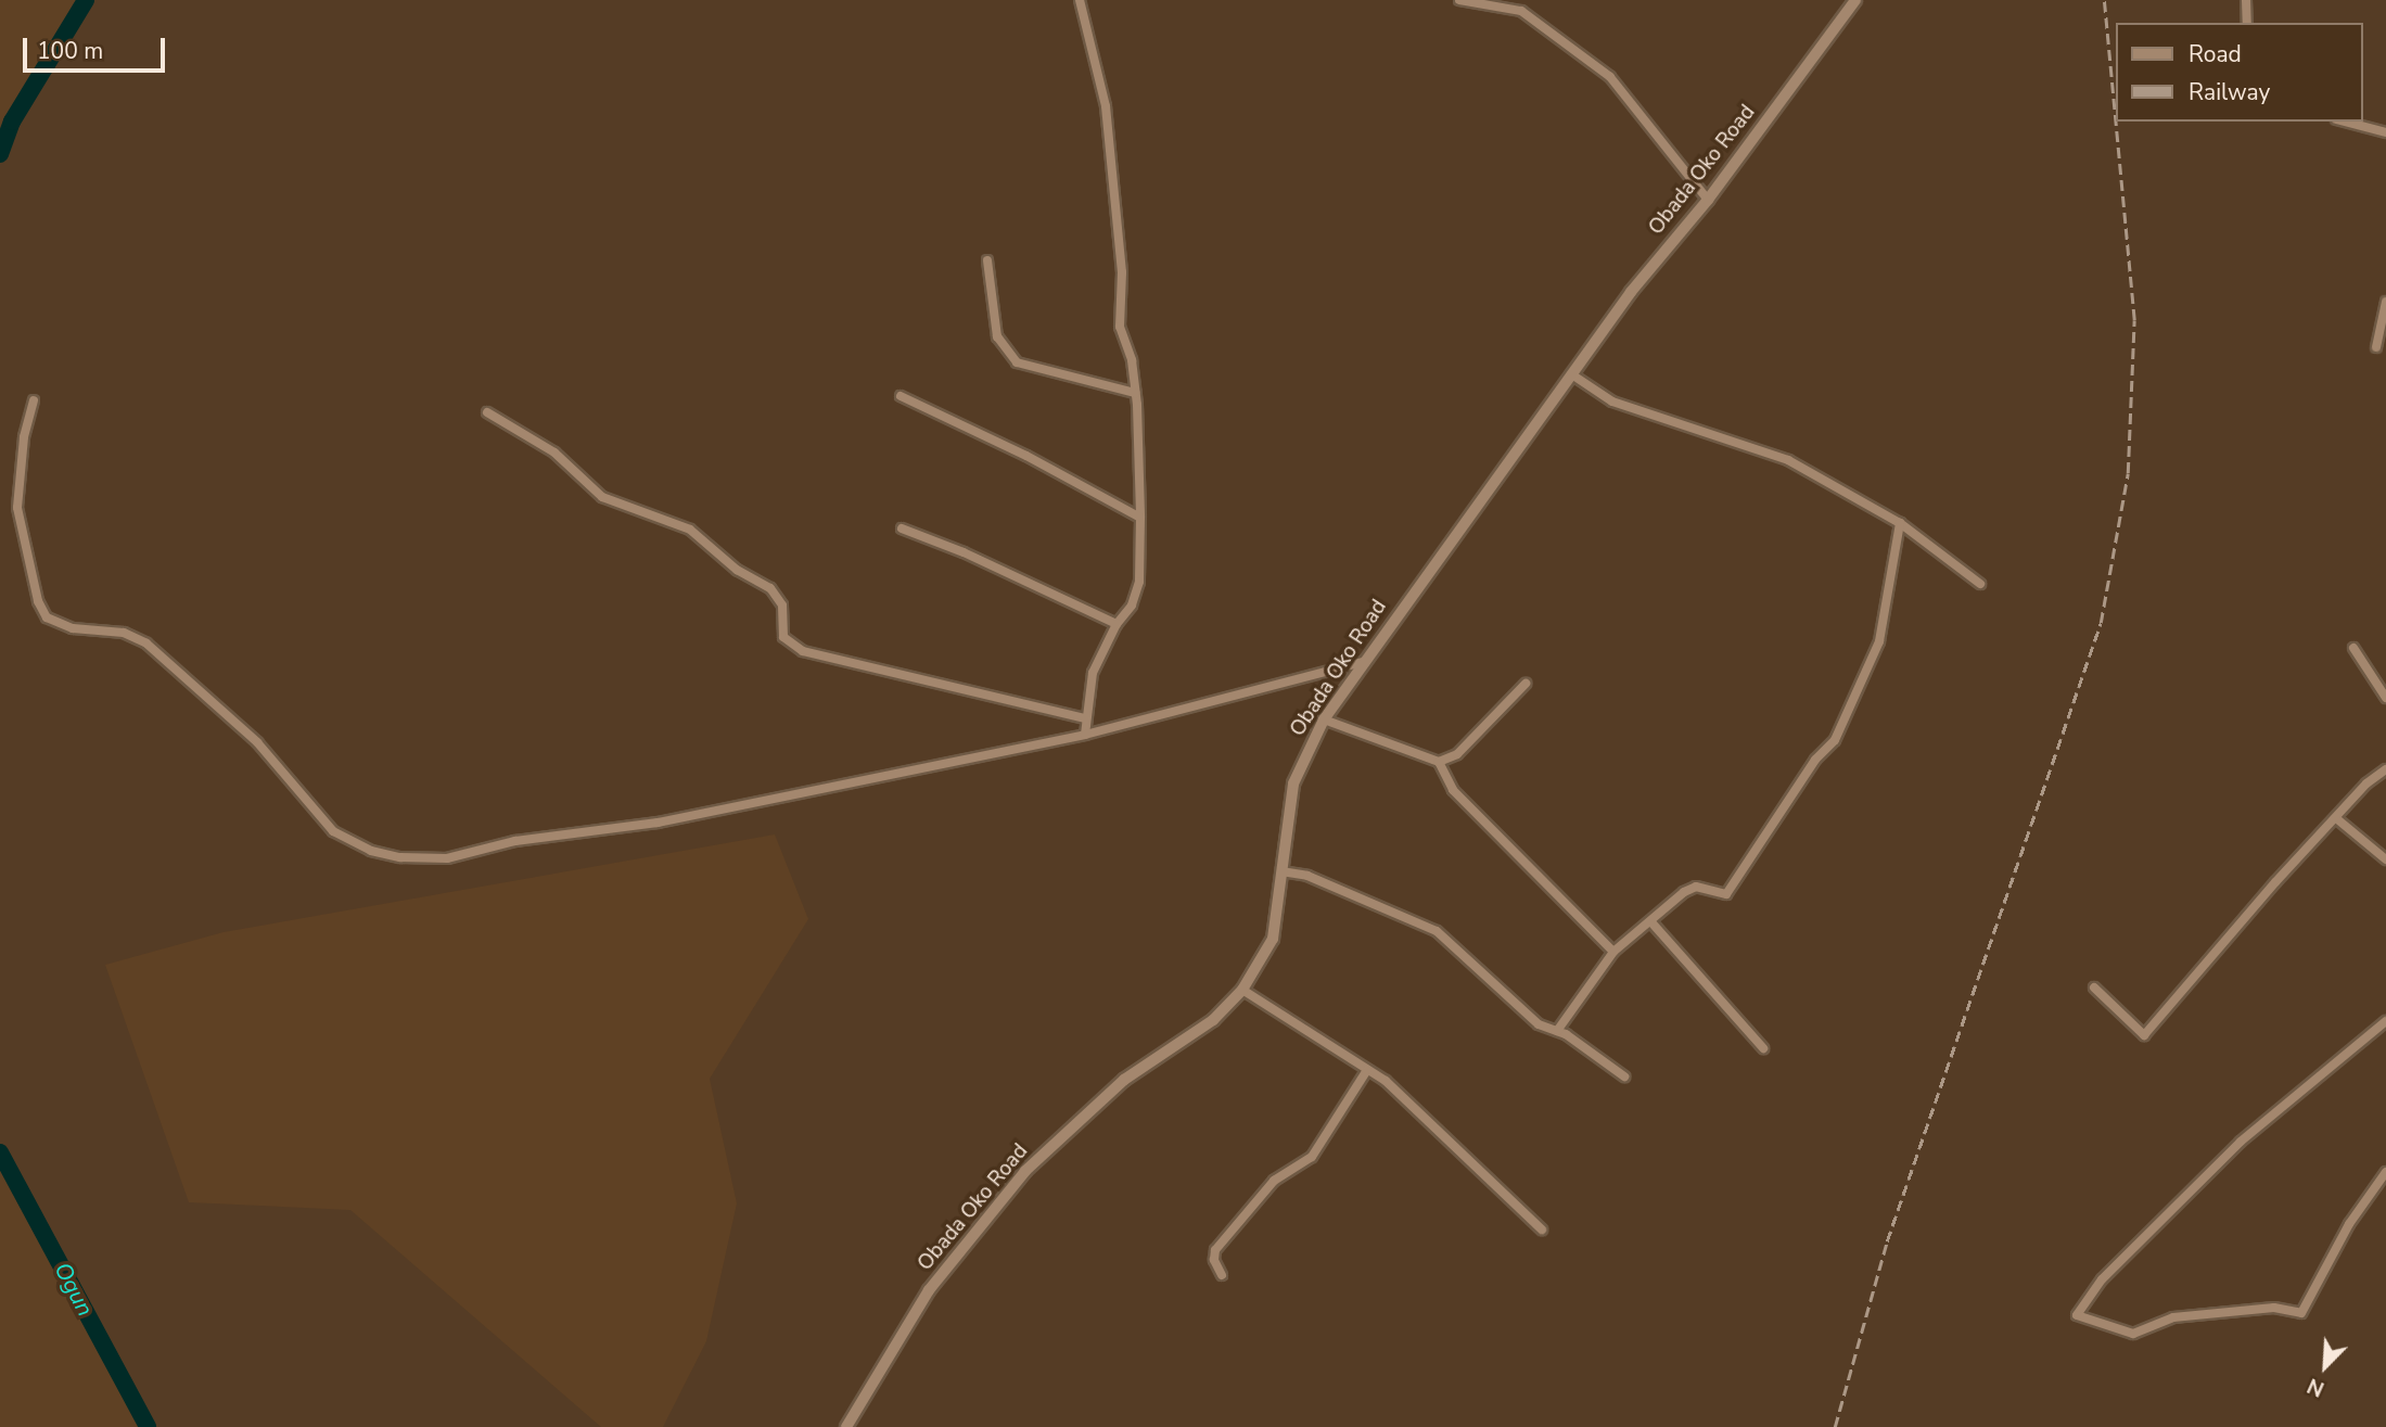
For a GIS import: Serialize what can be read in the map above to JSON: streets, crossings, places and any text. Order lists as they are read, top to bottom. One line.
{"streets":{"main road":["Obada Oko Road"]},"water":["Ogun"],"legend":["Road","Railway"],"scale_bar":"100 m","north":"bottom left"}
